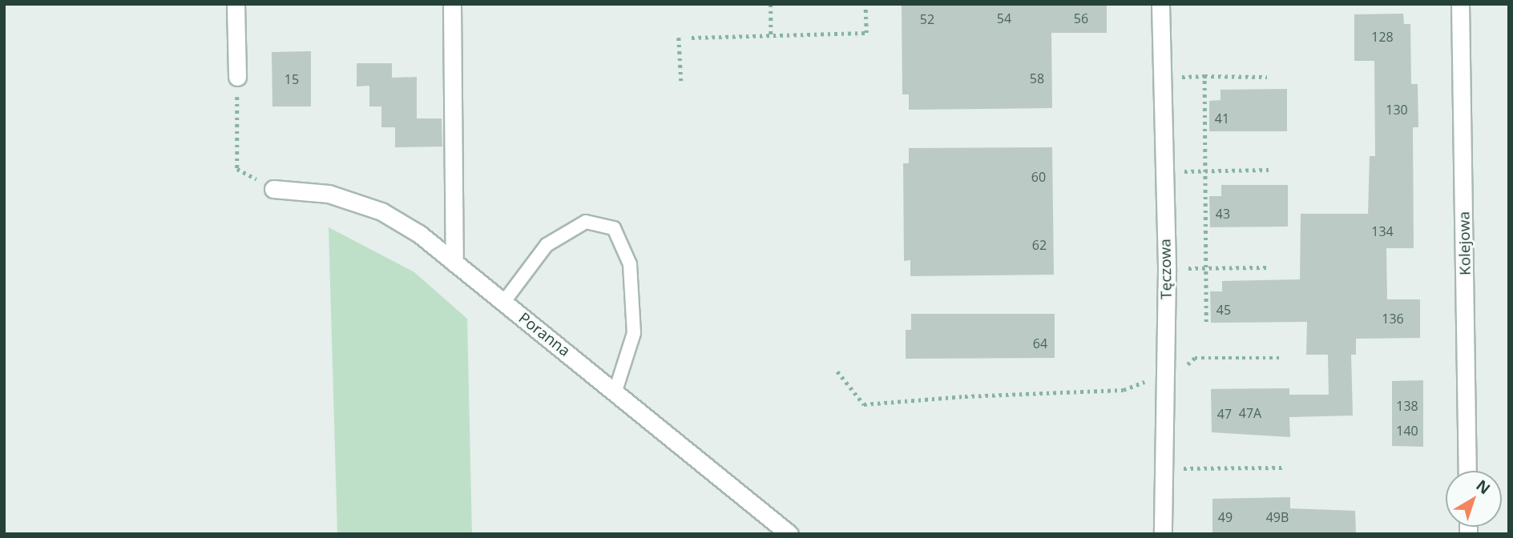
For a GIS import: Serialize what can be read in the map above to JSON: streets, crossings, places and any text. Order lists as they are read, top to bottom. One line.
{"streets":{"street":["Kolejowa","Tęczowa","Poranna"]},"house_numbers":["54","56","52","128","58","15","130","41","60","43","134","62","45","136","64","138","47A","47","140","49","49B"],"north":"top right"}
